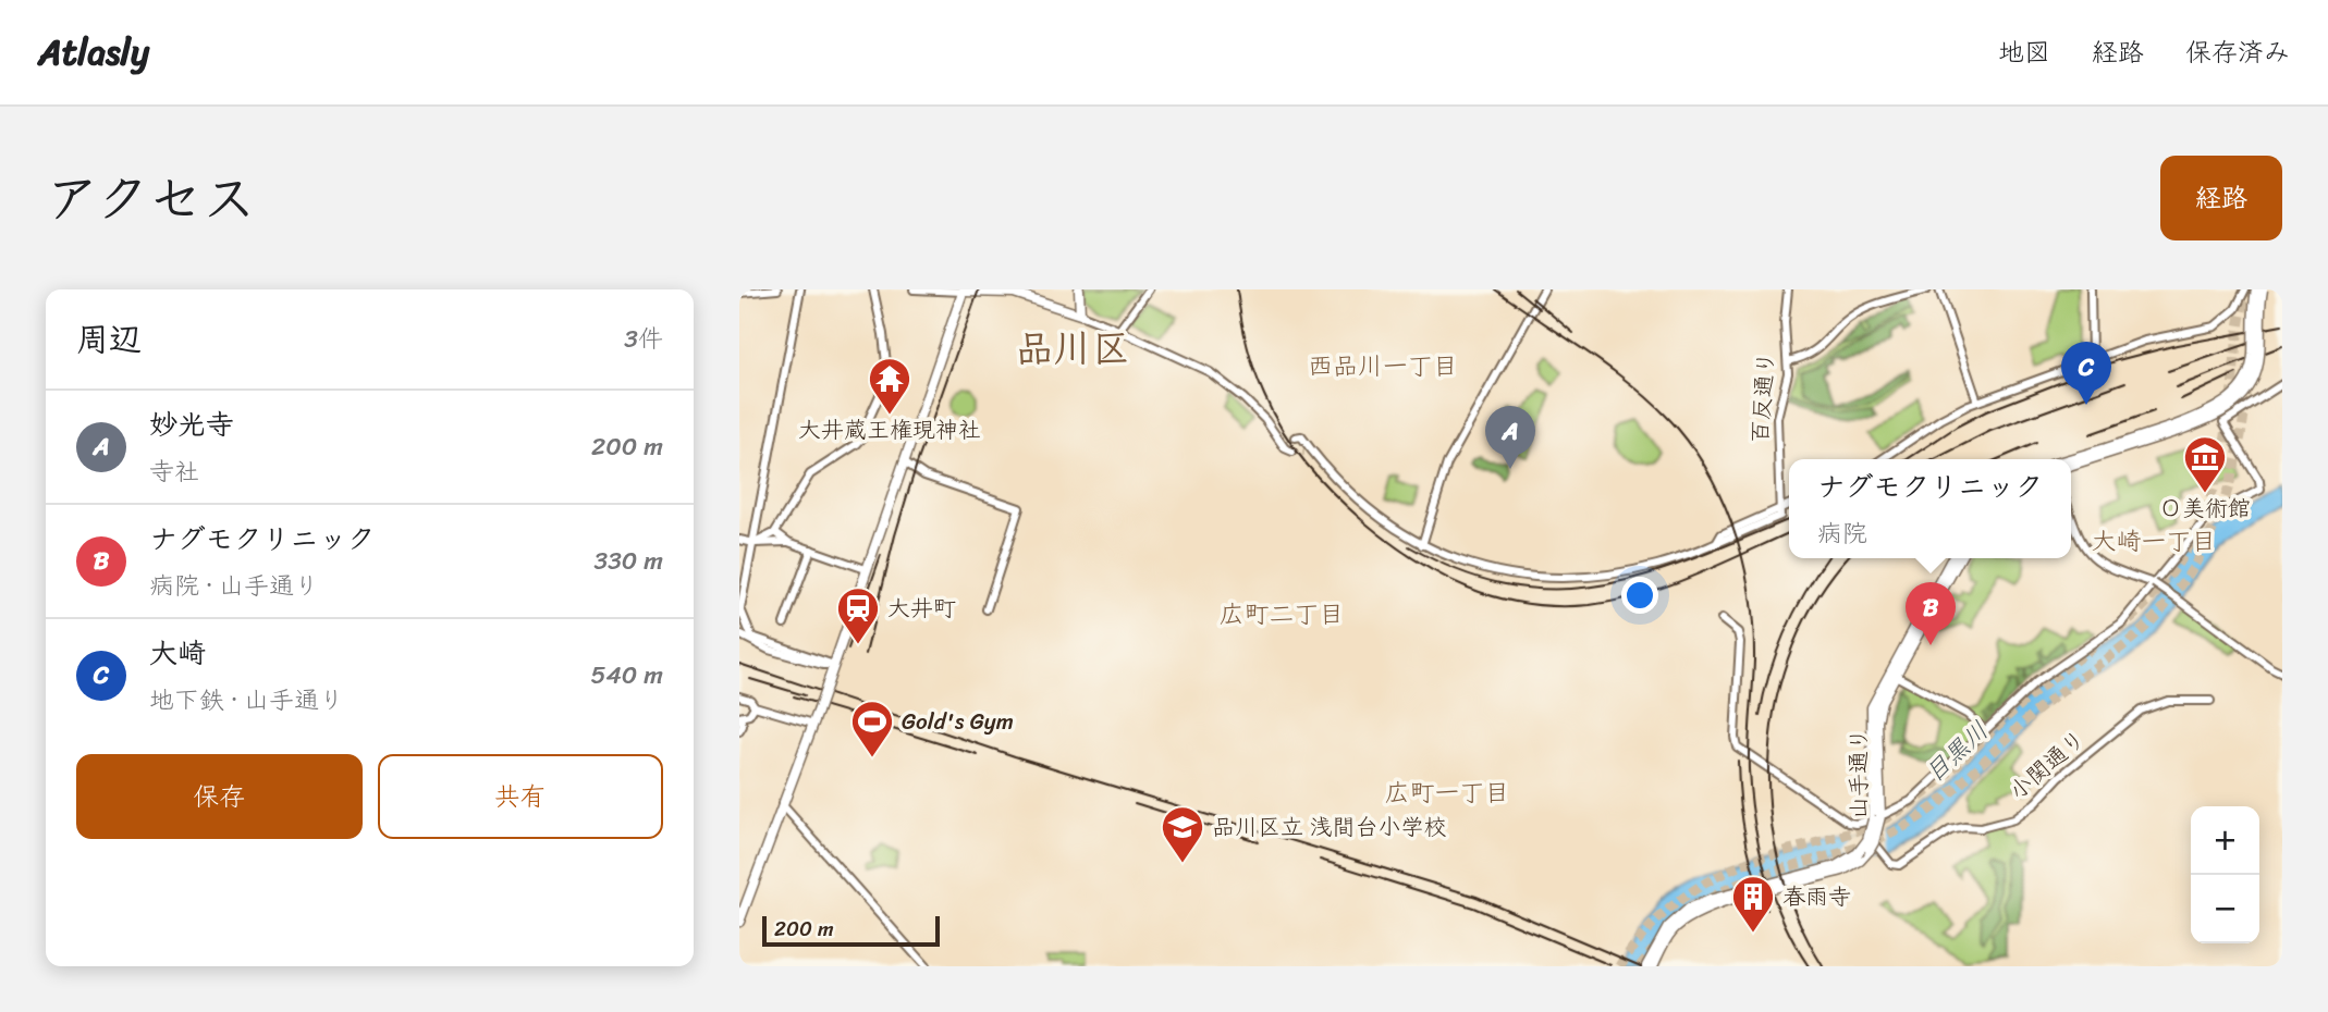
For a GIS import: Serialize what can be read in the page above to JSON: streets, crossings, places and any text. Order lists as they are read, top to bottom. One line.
{"streets":{"main road":["山手通り"],"street":["百反通り","小関通り"]},"crossings":[["小関通り","山手通り"]],"districts":["品川区","西品川一丁目","大崎一丁目","広町二丁目","広町一丁目"],"water":["目黒川"],"places":{"temple":["大井蔵王権現神社"],"museum":["Ｏ美術館"],"station":["大井町"],"sports":["Gold's Gym"],"school or university":["品川区立 浅間台小学校"],"building":["春雨寺"]},"scale_bar":"200 m","page":{"header":"Atlasly","nav":["地図","経路","保存済み"],"title":"アクセス","buttons":["経路",["保存","共有"]],"heading":["周辺","3件"],"pins":["C","A","B"],"list":[{"mark":"A","name":"妙光寺","note":"寺社","value":"200 m"},{"mark":"B","name":"ナグモクリニック","note":"病院 · 山手通り","value":"330 m"},{"mark":"C","name":"大崎","note":"地下鉄 · 山手通り","value":"540 m"}],"popup":["ナグモクリニック","病院"],"map_buttons":["+","−"],"scale":"200 m"}}
